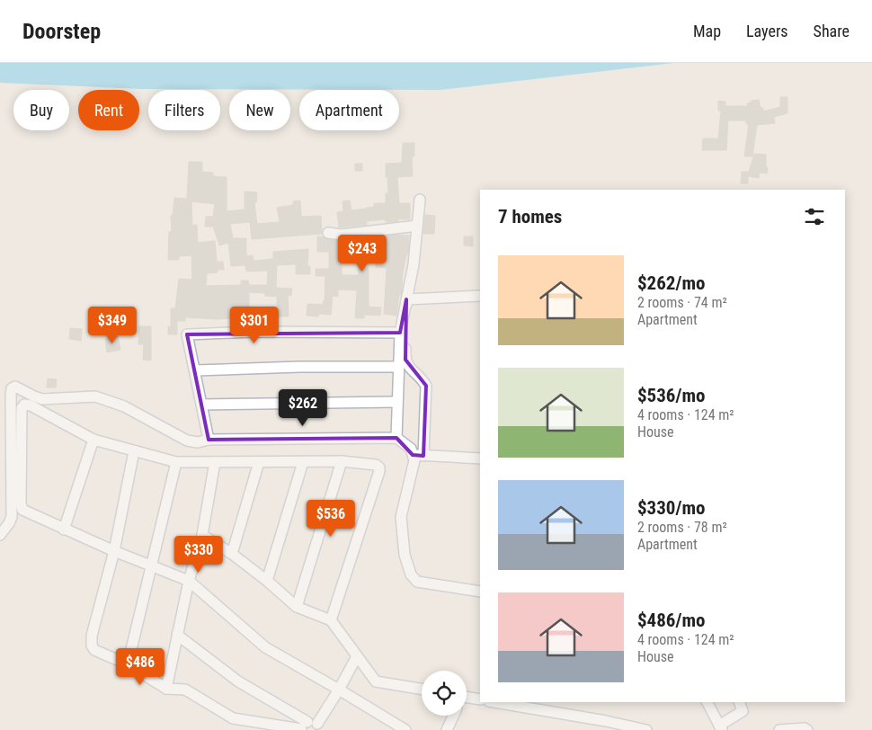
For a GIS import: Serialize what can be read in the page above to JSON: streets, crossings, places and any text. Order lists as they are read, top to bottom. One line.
{"page":{"header":"Doorstep","nav":["Map","Layers","Share"],"chip":["Buy","Rent","Filters","New","Apartment"],"heading":"7 homes","price":["$243","$349","$301","$262","$536","$330","$486"],"list":[{"name":"$262/mo","note":"2 rooms · 74 m² · Apartment"},{"name":"$536/mo","note":"4 rooms · 124 m² · House"},{"name":"$330/mo","note":"2 rooms · 78 m² · Apartment"},{"name":"$486/mo","note":"4 rooms · 124 m² · House"}]}}
